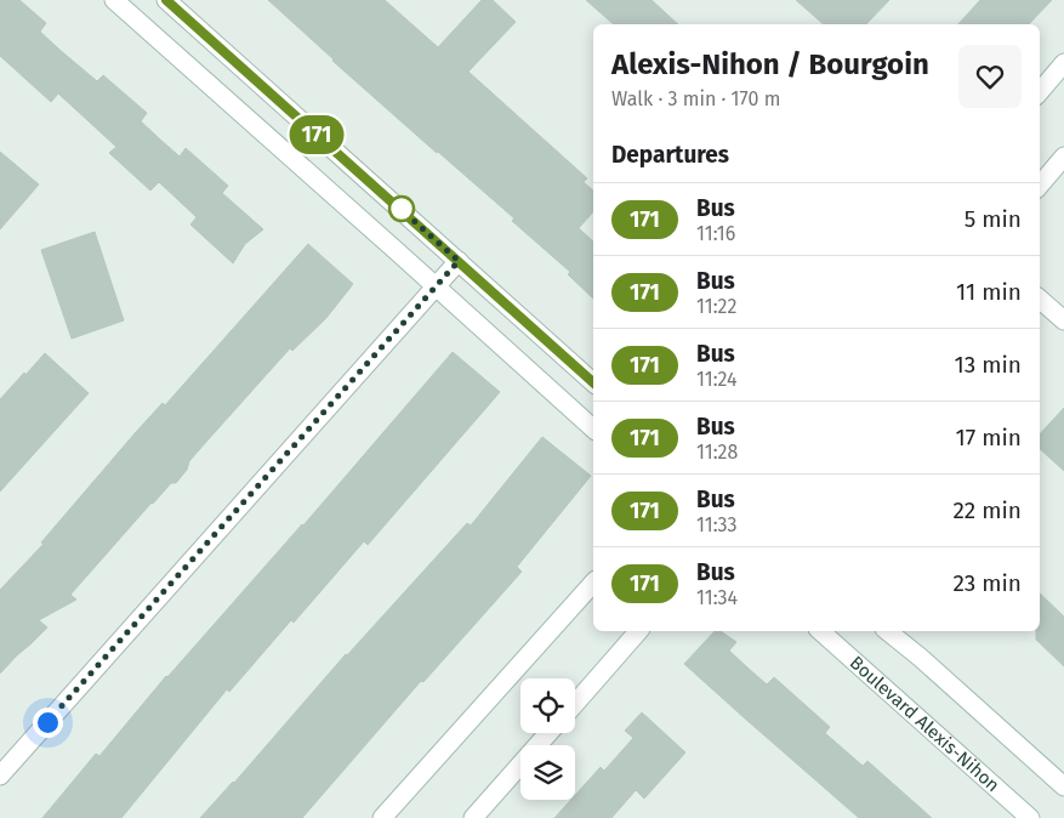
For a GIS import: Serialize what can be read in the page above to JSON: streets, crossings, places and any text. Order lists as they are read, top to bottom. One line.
{"streets":{"street":["Boulevard Alexis-Nihon"]},"lines":["bus line 171"],"page":{"on_map":"171","heading":[["Alexis-Nihon / Bourgoin","Walk · 3 min · 170 m"],"Departures"],"list":[{"mark":"171","name":"Bus","note":"11:16","value":"5 min"},{"mark":"171","name":"Bus","note":"11:22","value":"11 min"},{"mark":"171","name":"Bus","note":"11:24","value":"13 min"},{"mark":"171","name":"Bus","note":"11:28","value":"17 min"},{"mark":"171","name":"Bus","note":"11:33","value":"22 min"},{"mark":"171","name":"Bus","note":"11:34","value":"23 min"}]}}
